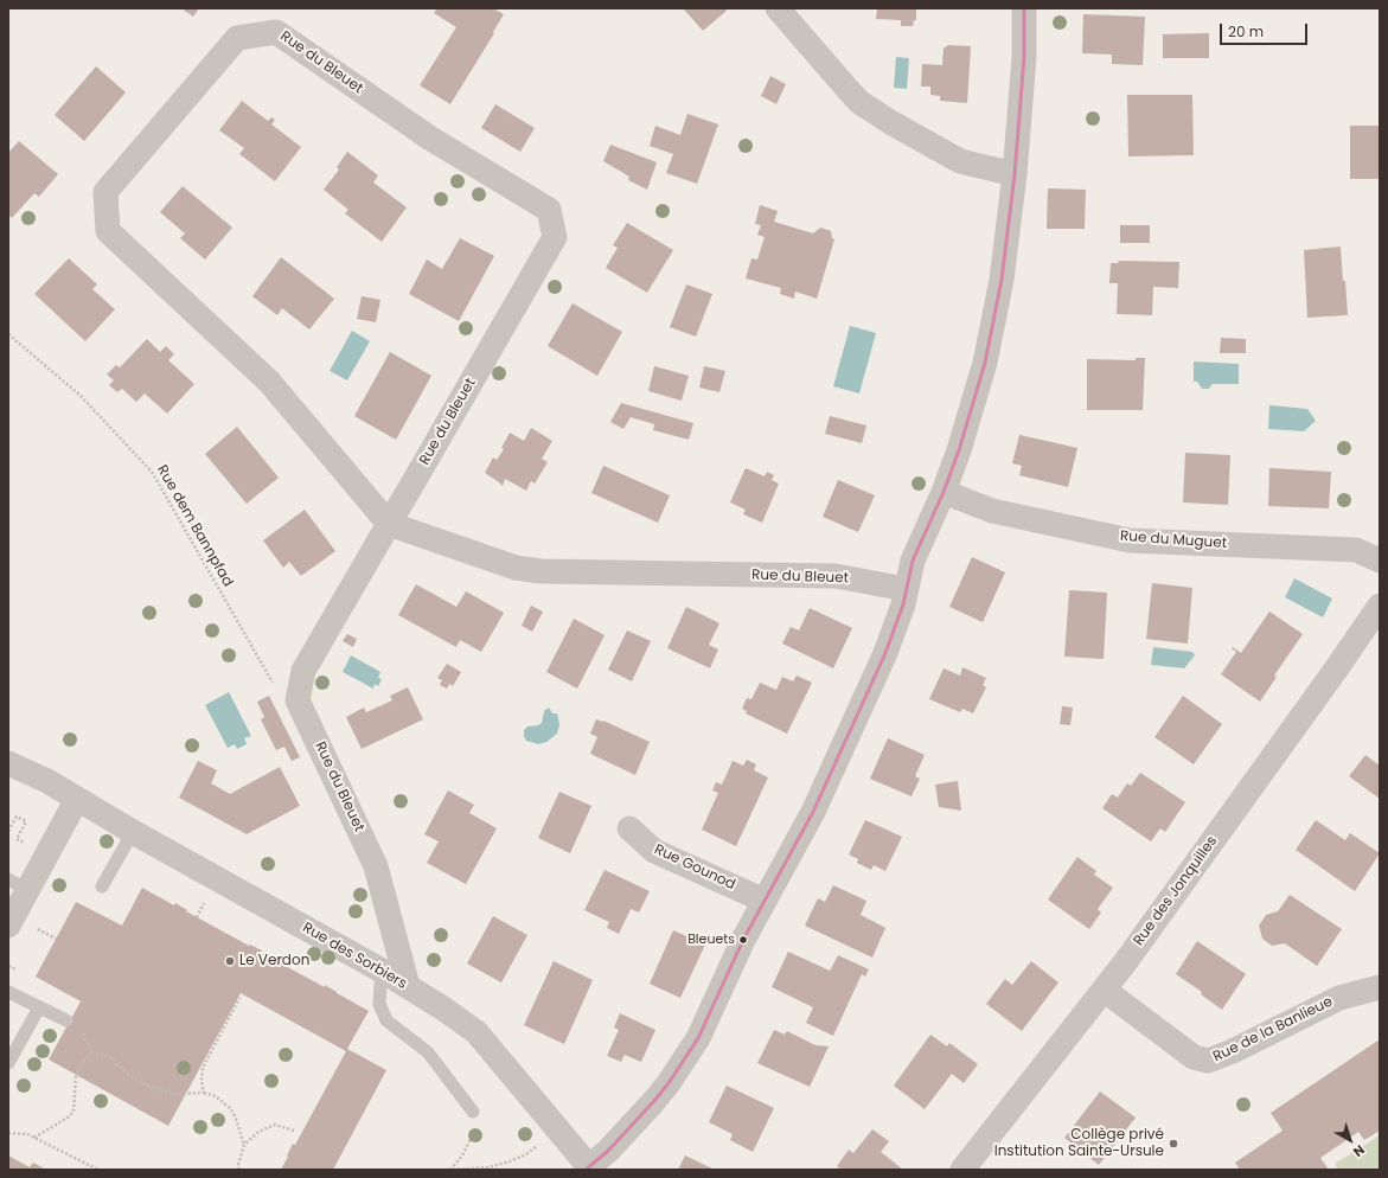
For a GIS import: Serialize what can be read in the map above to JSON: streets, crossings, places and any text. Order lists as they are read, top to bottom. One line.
{"streets":{"street":["Rue du Bleuet","Rue du Muguet","Rue Gounod","Rue des Jonquilles","Rue des Sorbiers","Rue de la Banlieue"],"path":["Rue dem Bannpfad"]},"crossings":[["Rue du Bleuet","Rue des Sorbiers"],["Rue des Jonquilles","Rue de la Banlieue"]],"places":["Bleuets","Le Verdon","Collège privé Institution Sainte-Ursule"],"scale_bar":"20 m","north":"bottom right"}
